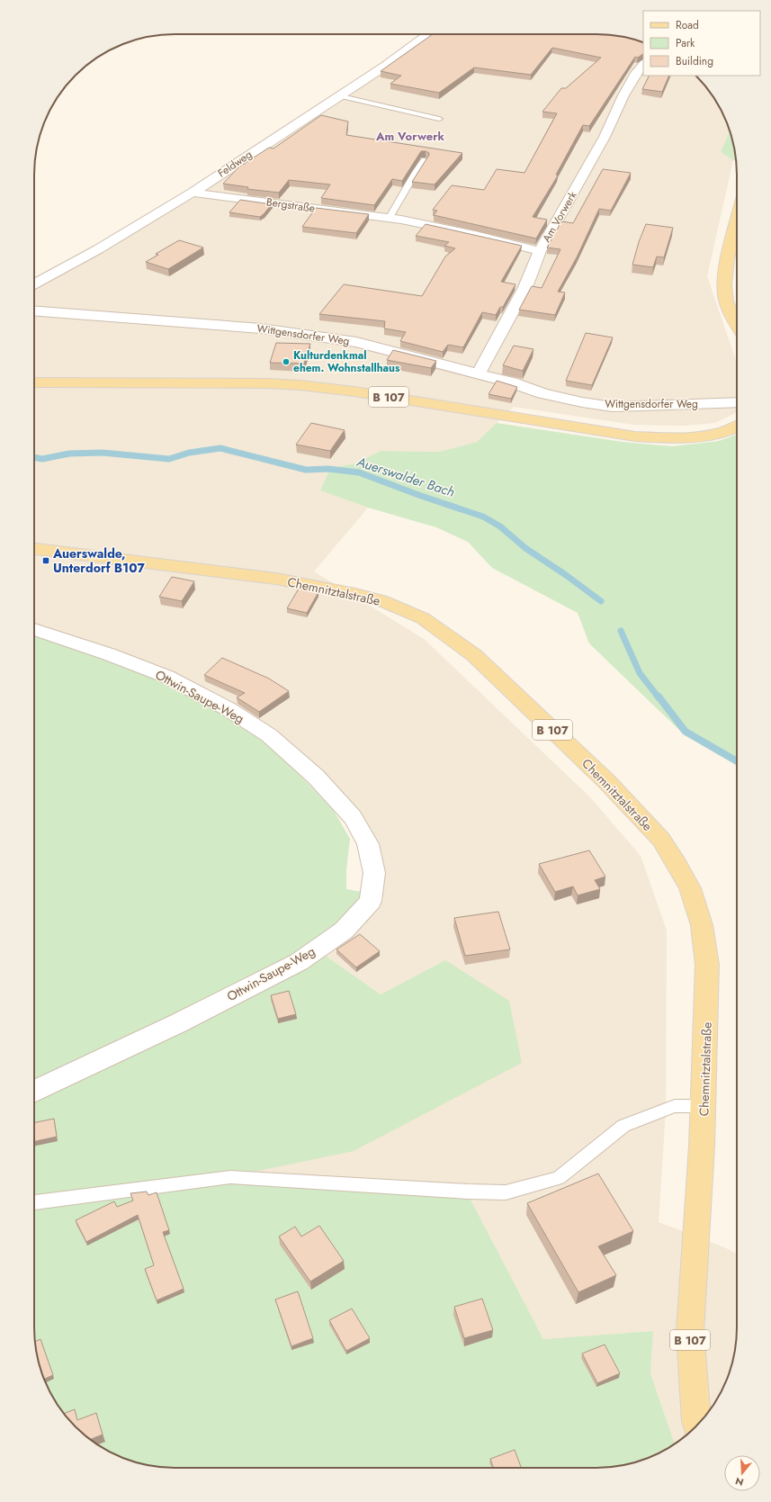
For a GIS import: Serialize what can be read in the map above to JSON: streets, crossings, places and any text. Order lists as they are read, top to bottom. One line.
{"streets":{"main road":["B 107","Chemnitztalstraße"],"street":["Feldweg","Bergstraße","Am Vorwerk","Wittgensdorfer Weg","Ottwin-Saupe-Weg"]},"crossings":[["Feldweg","Bergstraße"],["Bergstraße","Am Vorwerk"],["Am Vorwerk","Wittgensdorfer Weg"]],"districts":["Am Vorwerk"],"water":["Auerswalder Bach"],"places":{"other":["Kulturdenkmal ehem. Wohnstallhaus"],"transit":["Auerswalde, Unterdorf B107"]},"legend":["Road","Park","Building"],"north":"bottom"}
